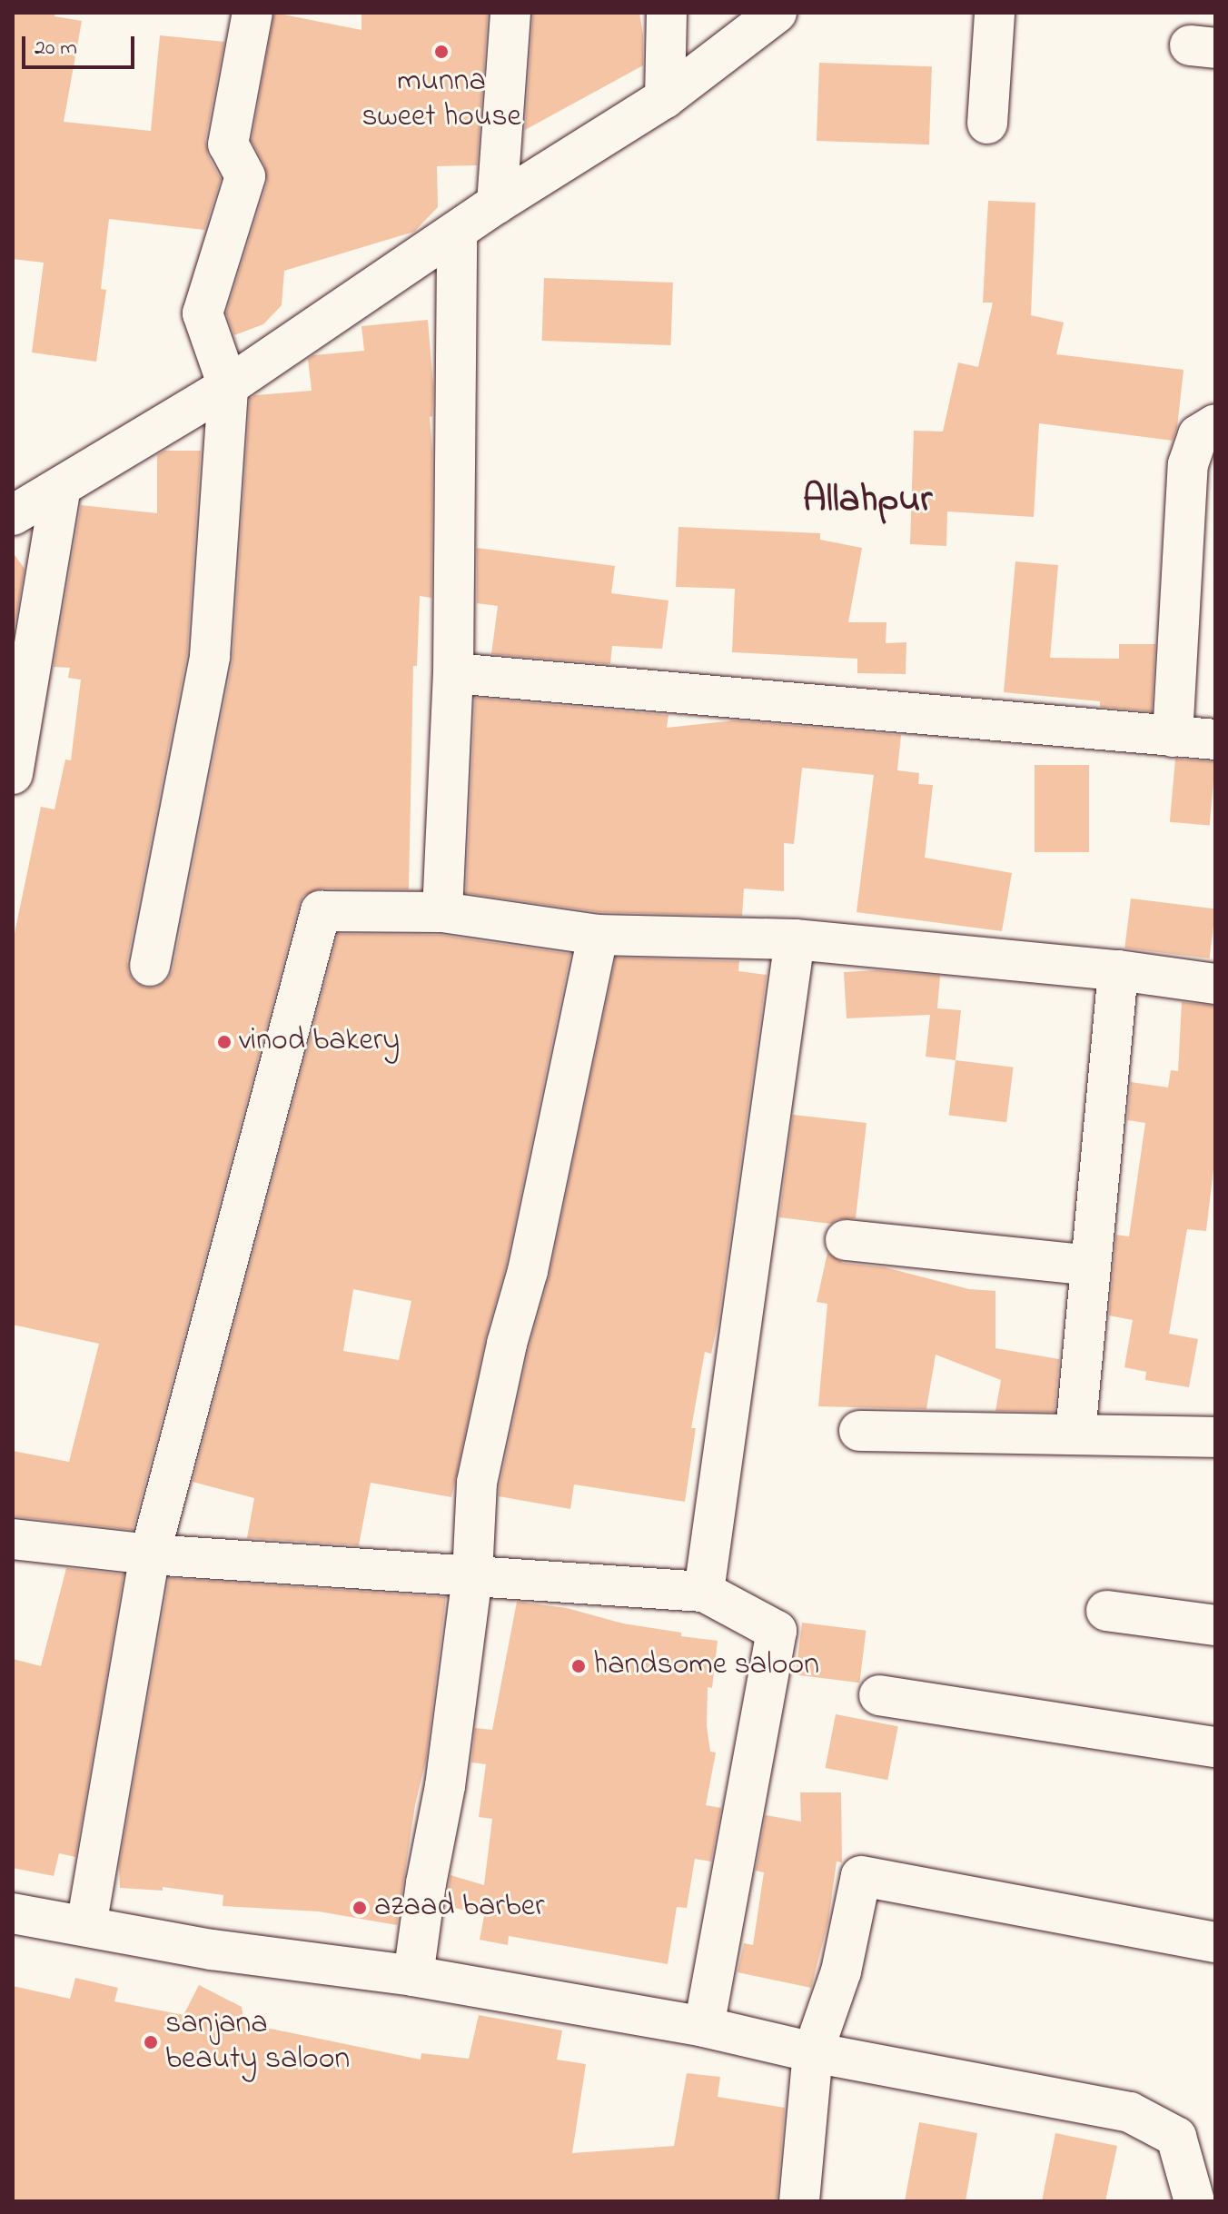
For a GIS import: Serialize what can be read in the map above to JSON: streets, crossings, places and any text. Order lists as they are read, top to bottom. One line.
{"districts":["Allahpur"],"places":["munna sweet house","vinod bakery","handsome saloon","azaad barber","sanjana beauty saloon"],"scale_bar":"20 m"}
